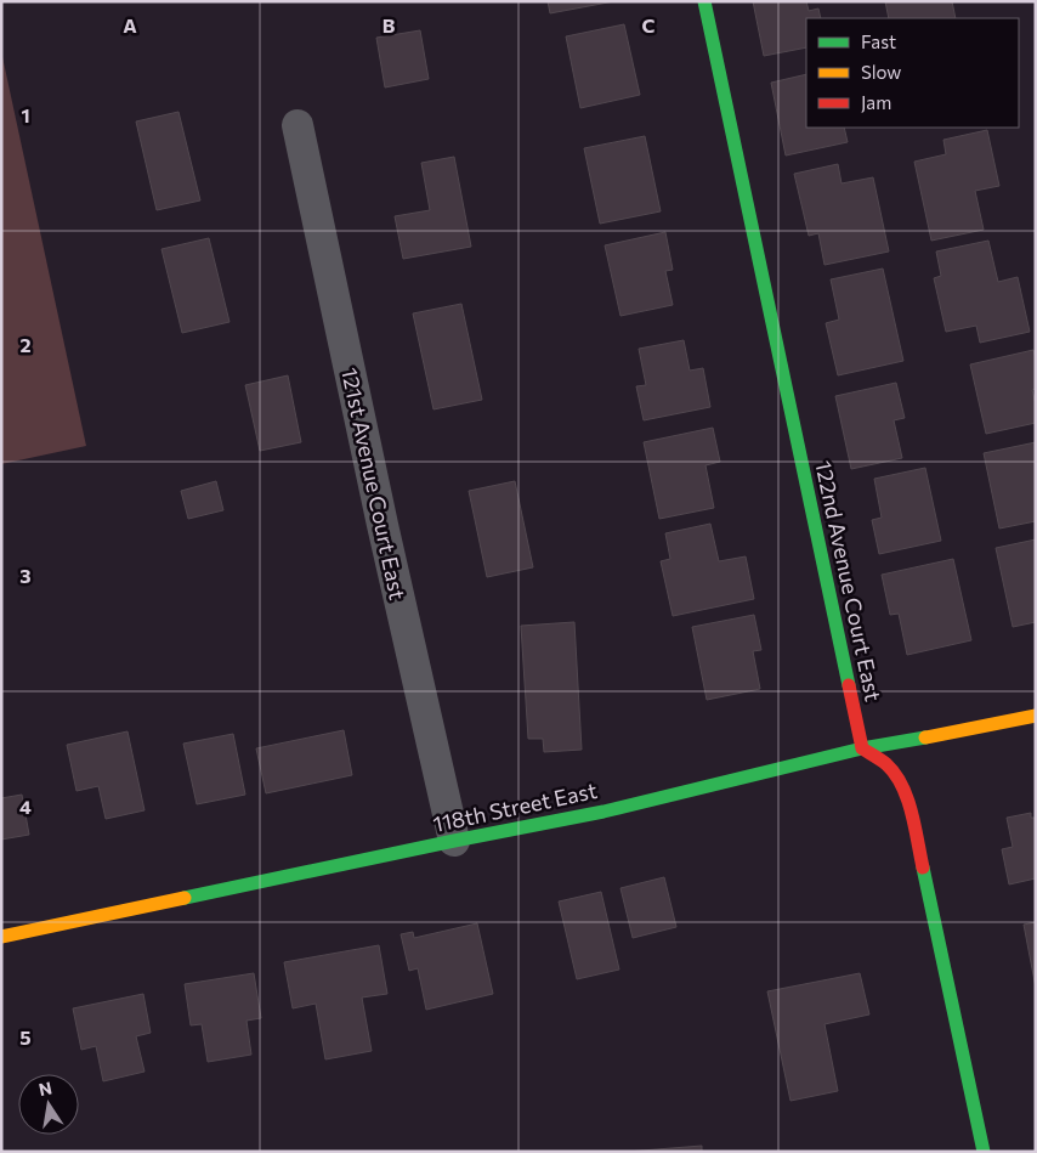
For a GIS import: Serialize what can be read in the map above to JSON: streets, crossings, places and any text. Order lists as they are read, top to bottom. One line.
{"streets":{"street":["121st Avenue Court East","122nd Avenue Court East","118th Street East"]},"crossings":[["121st Avenue Court East","118th Street East"],["122nd Avenue Court East","118th Street East"]],"legend":["Fast","Slow","Jam"],"north":"top","grid":{"columns":["A","B","C"],"rows":["1","2","3","4","5"]}}
